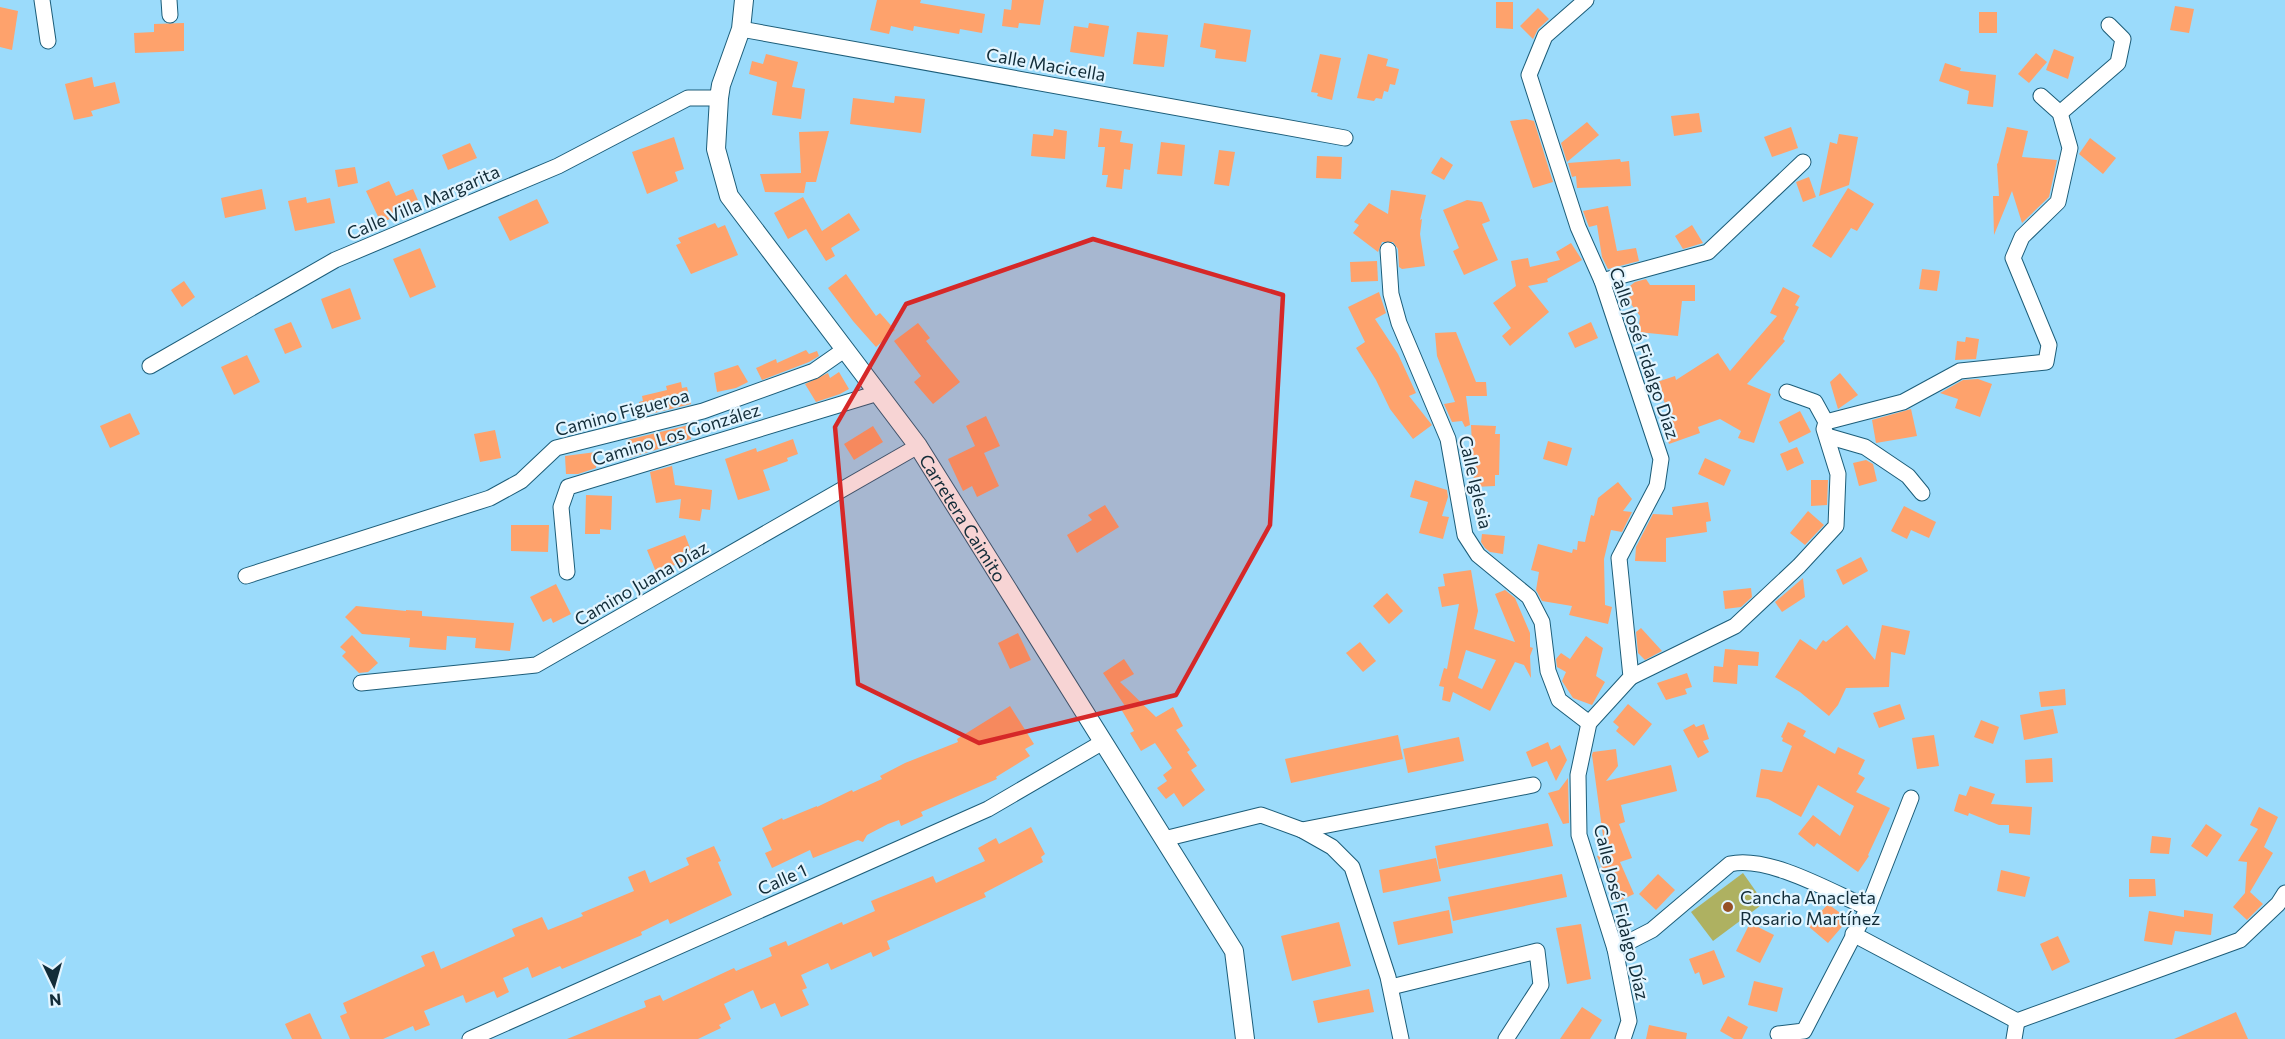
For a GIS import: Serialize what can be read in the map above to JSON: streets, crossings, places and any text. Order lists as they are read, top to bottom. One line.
{"streets":{"street":["Calle Macicella","Calle Villa Margarita","Calle José Fidalgo Díaz","Camino Figueroa","Camino Los González","Calle Iglesia","Carretera Caimito","Camino Juana Díaz","Calle 1"]},"crossings":[["Calle Macicella","Carretera Caimito"],["Calle Villa Margarita","Carretera Caimito"],["Calle José Fidalgo Díaz","Calle Iglesia"],["Camino Figueroa","Carretera Caimito"],["Camino Los González","Carretera Caimito"],["Carretera Caimito","Camino Juana Díaz"],["Carretera Caimito","Calle 1"]],"places":["Cancha Anacleta Rosario Martínez"],"north":"bottom"}
